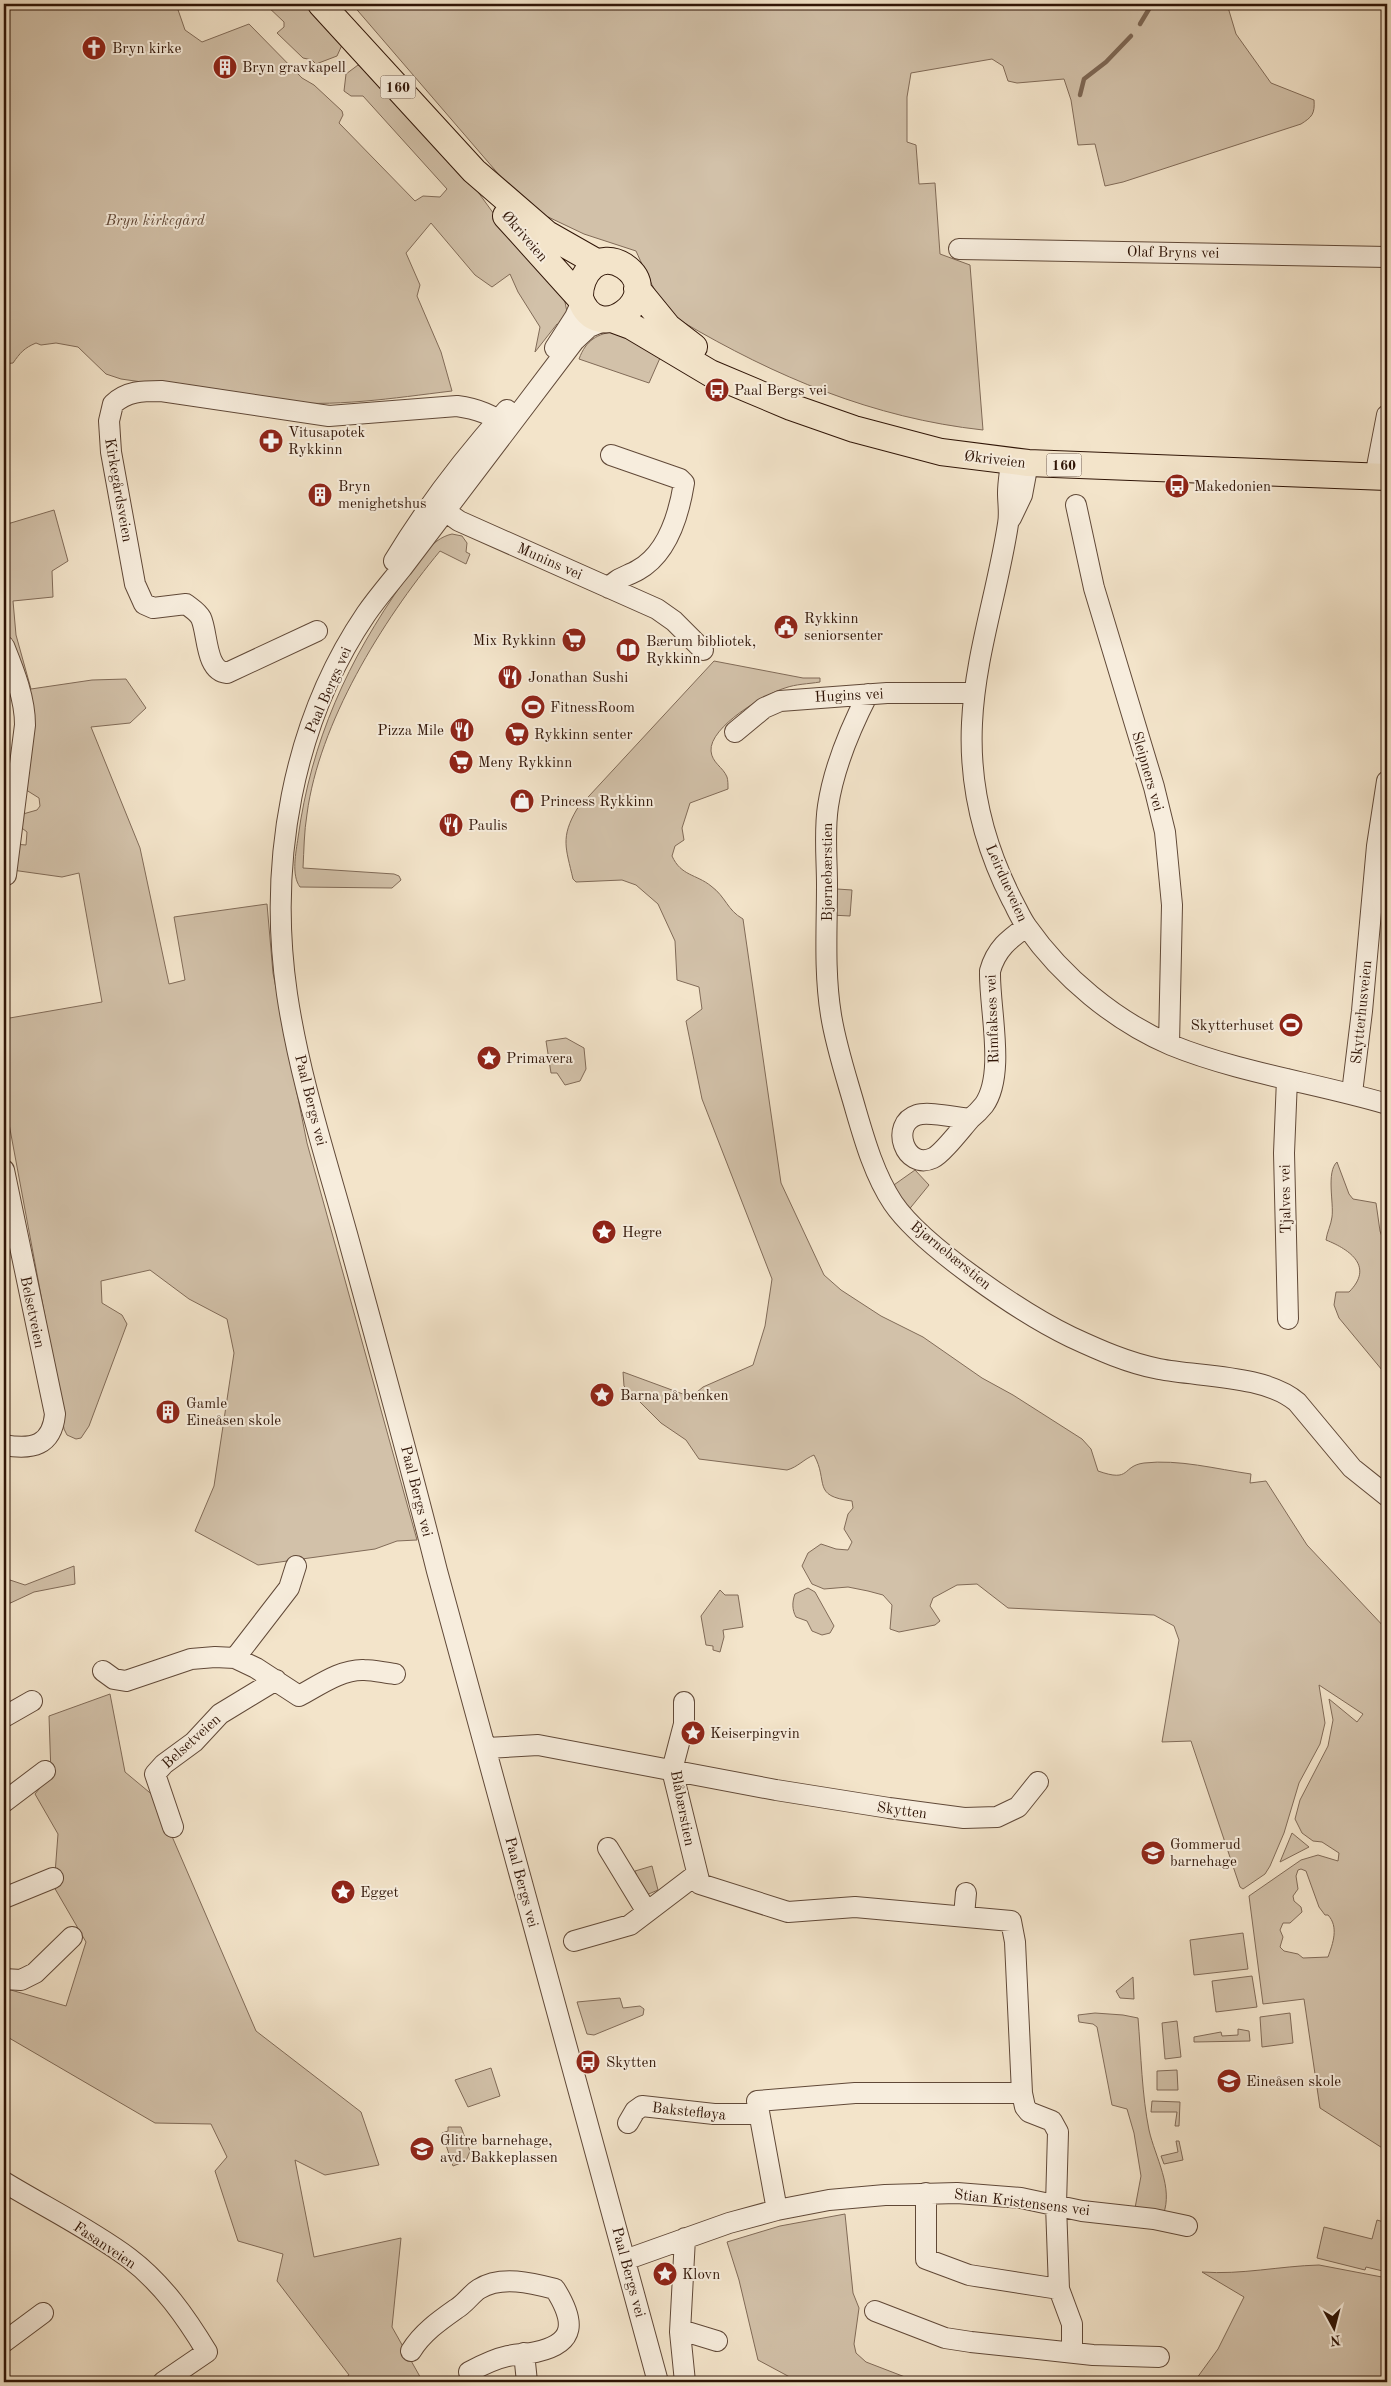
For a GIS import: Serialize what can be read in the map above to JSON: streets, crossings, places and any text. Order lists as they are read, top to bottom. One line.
{"streets":{"main road":["160","Økriveien"],"street":["Olaf Bryns vei","Kirkegårdsveien","Munins vei","Paal Bergs vei","Hugins vei","Sleipners vei","Bjørnebærstien","Leirdueveien","Skytterhusveien","Rimfakses vei","Tjalves vei","Belsetveien","Blåbærstien","Skytten","Bakstefløya","Stian Kristensens vei","Fasanveien"]},"crossings":[["160","Økriveien"],["160","Paal Bergs vei"],["Økriveien","Paal Bergs vei"],["Økriveien","Leirdueveien"],["Kirkegårdsveien","Paal Bergs vei"],["Munins vei","Paal Bergs vei"],["Paal Bergs vei","Skytten"],["Paal Bergs vei","Stian Kristensens vei"],["Hugins vei","Bjørnebærstien"],["Hugins vei","Leirdueveien"],["Sleipners vei","Leirdueveien"],["Leirdueveien","Skytterhusveien"],["Leirdueveien","Rimfakses vei"],["Leirdueveien","Tjalves vei"],["Blåbærstien","Skytten"]],"parks":["Bryn kirkegård"],"places":{"church":["Bryn kirke"],"building":["Bryn gravkapell","Bryn menighetshus","Gamle Eineåsen skole"],"bus stop":["Paal Bergs vei","Makedonien","Skytten"],"pharmacy":["Vitusapotek Rykkinn"],"public building":["Rykkinn seniorsenter"],"supermarket":["Mix Rykkinn","Rykkinn senter","Meny Rykkinn"],"library":["Bærum bibliotek, Rykkinn"],"restaurant":["Jonathan Sushi","Pizza Mile","Paulis"],"sports":["FitnessRoom","Skytterhuset"],"shop":["Princess Rykkinn"],"place":["Primavera","Hegre","Barna på benken","Keiserpingvin","Egget","Klovn"],"school or university":["Gommerud barnehage","Eineåsen skole","Glitre barnehage, avd. Bakkeplassen"]},"north":"bottom"}
